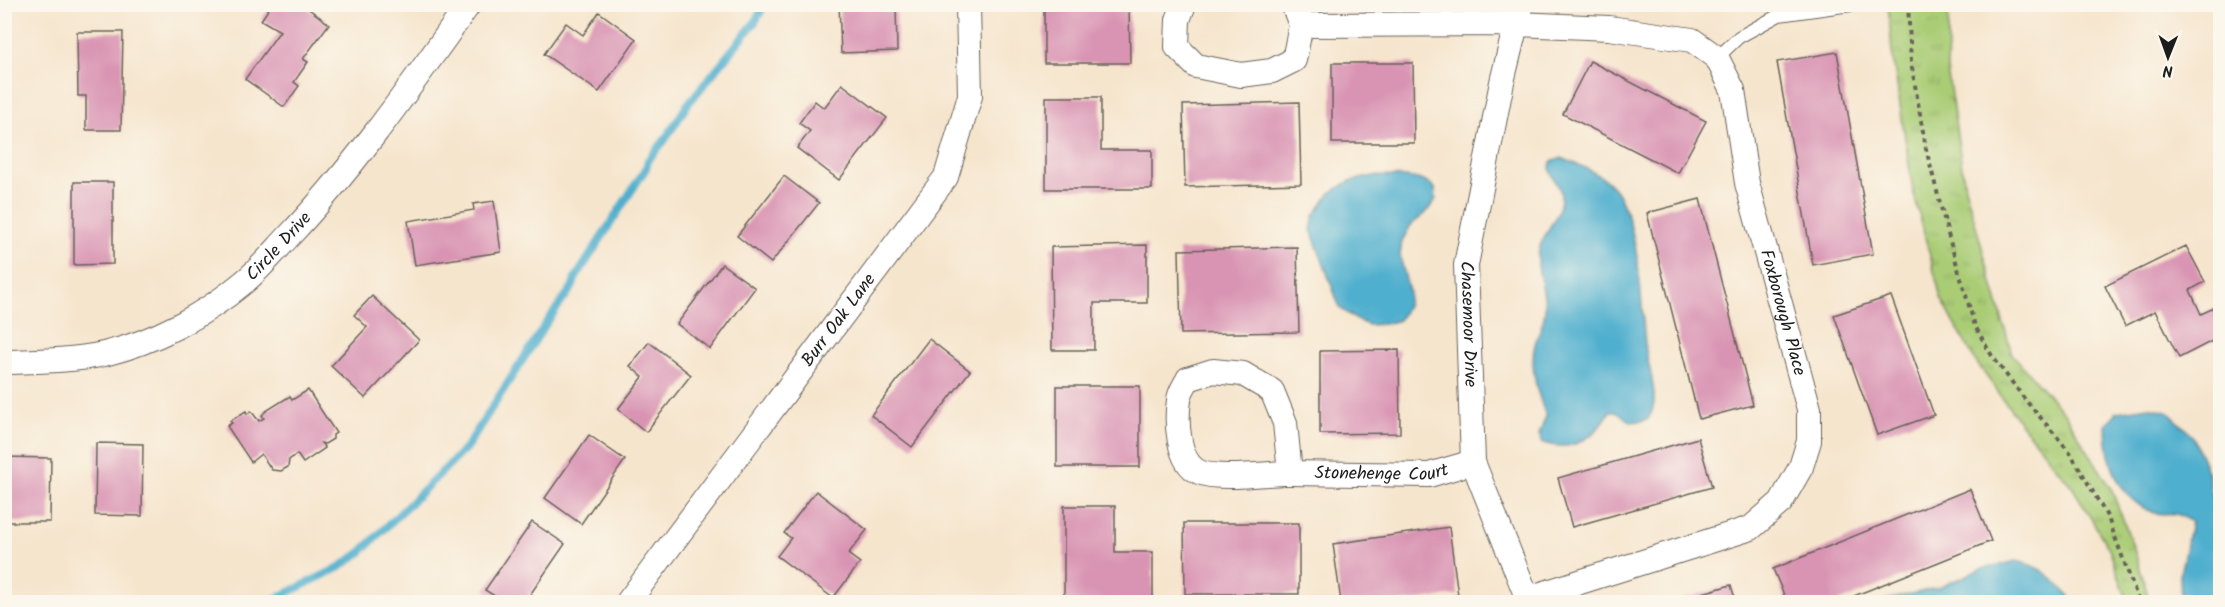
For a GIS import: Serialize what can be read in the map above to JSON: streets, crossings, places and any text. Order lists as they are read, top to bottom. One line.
{"streets":{"street":["Circle Drive","Foxborough Place","Burr Oak Lane","Chasemoor Drive","Stonehenge Court"]},"crossings":[["Foxborough Place","Chasemoor Drive"],["Chasemoor Drive","Stonehenge Court"]],"north":"bottom"}
